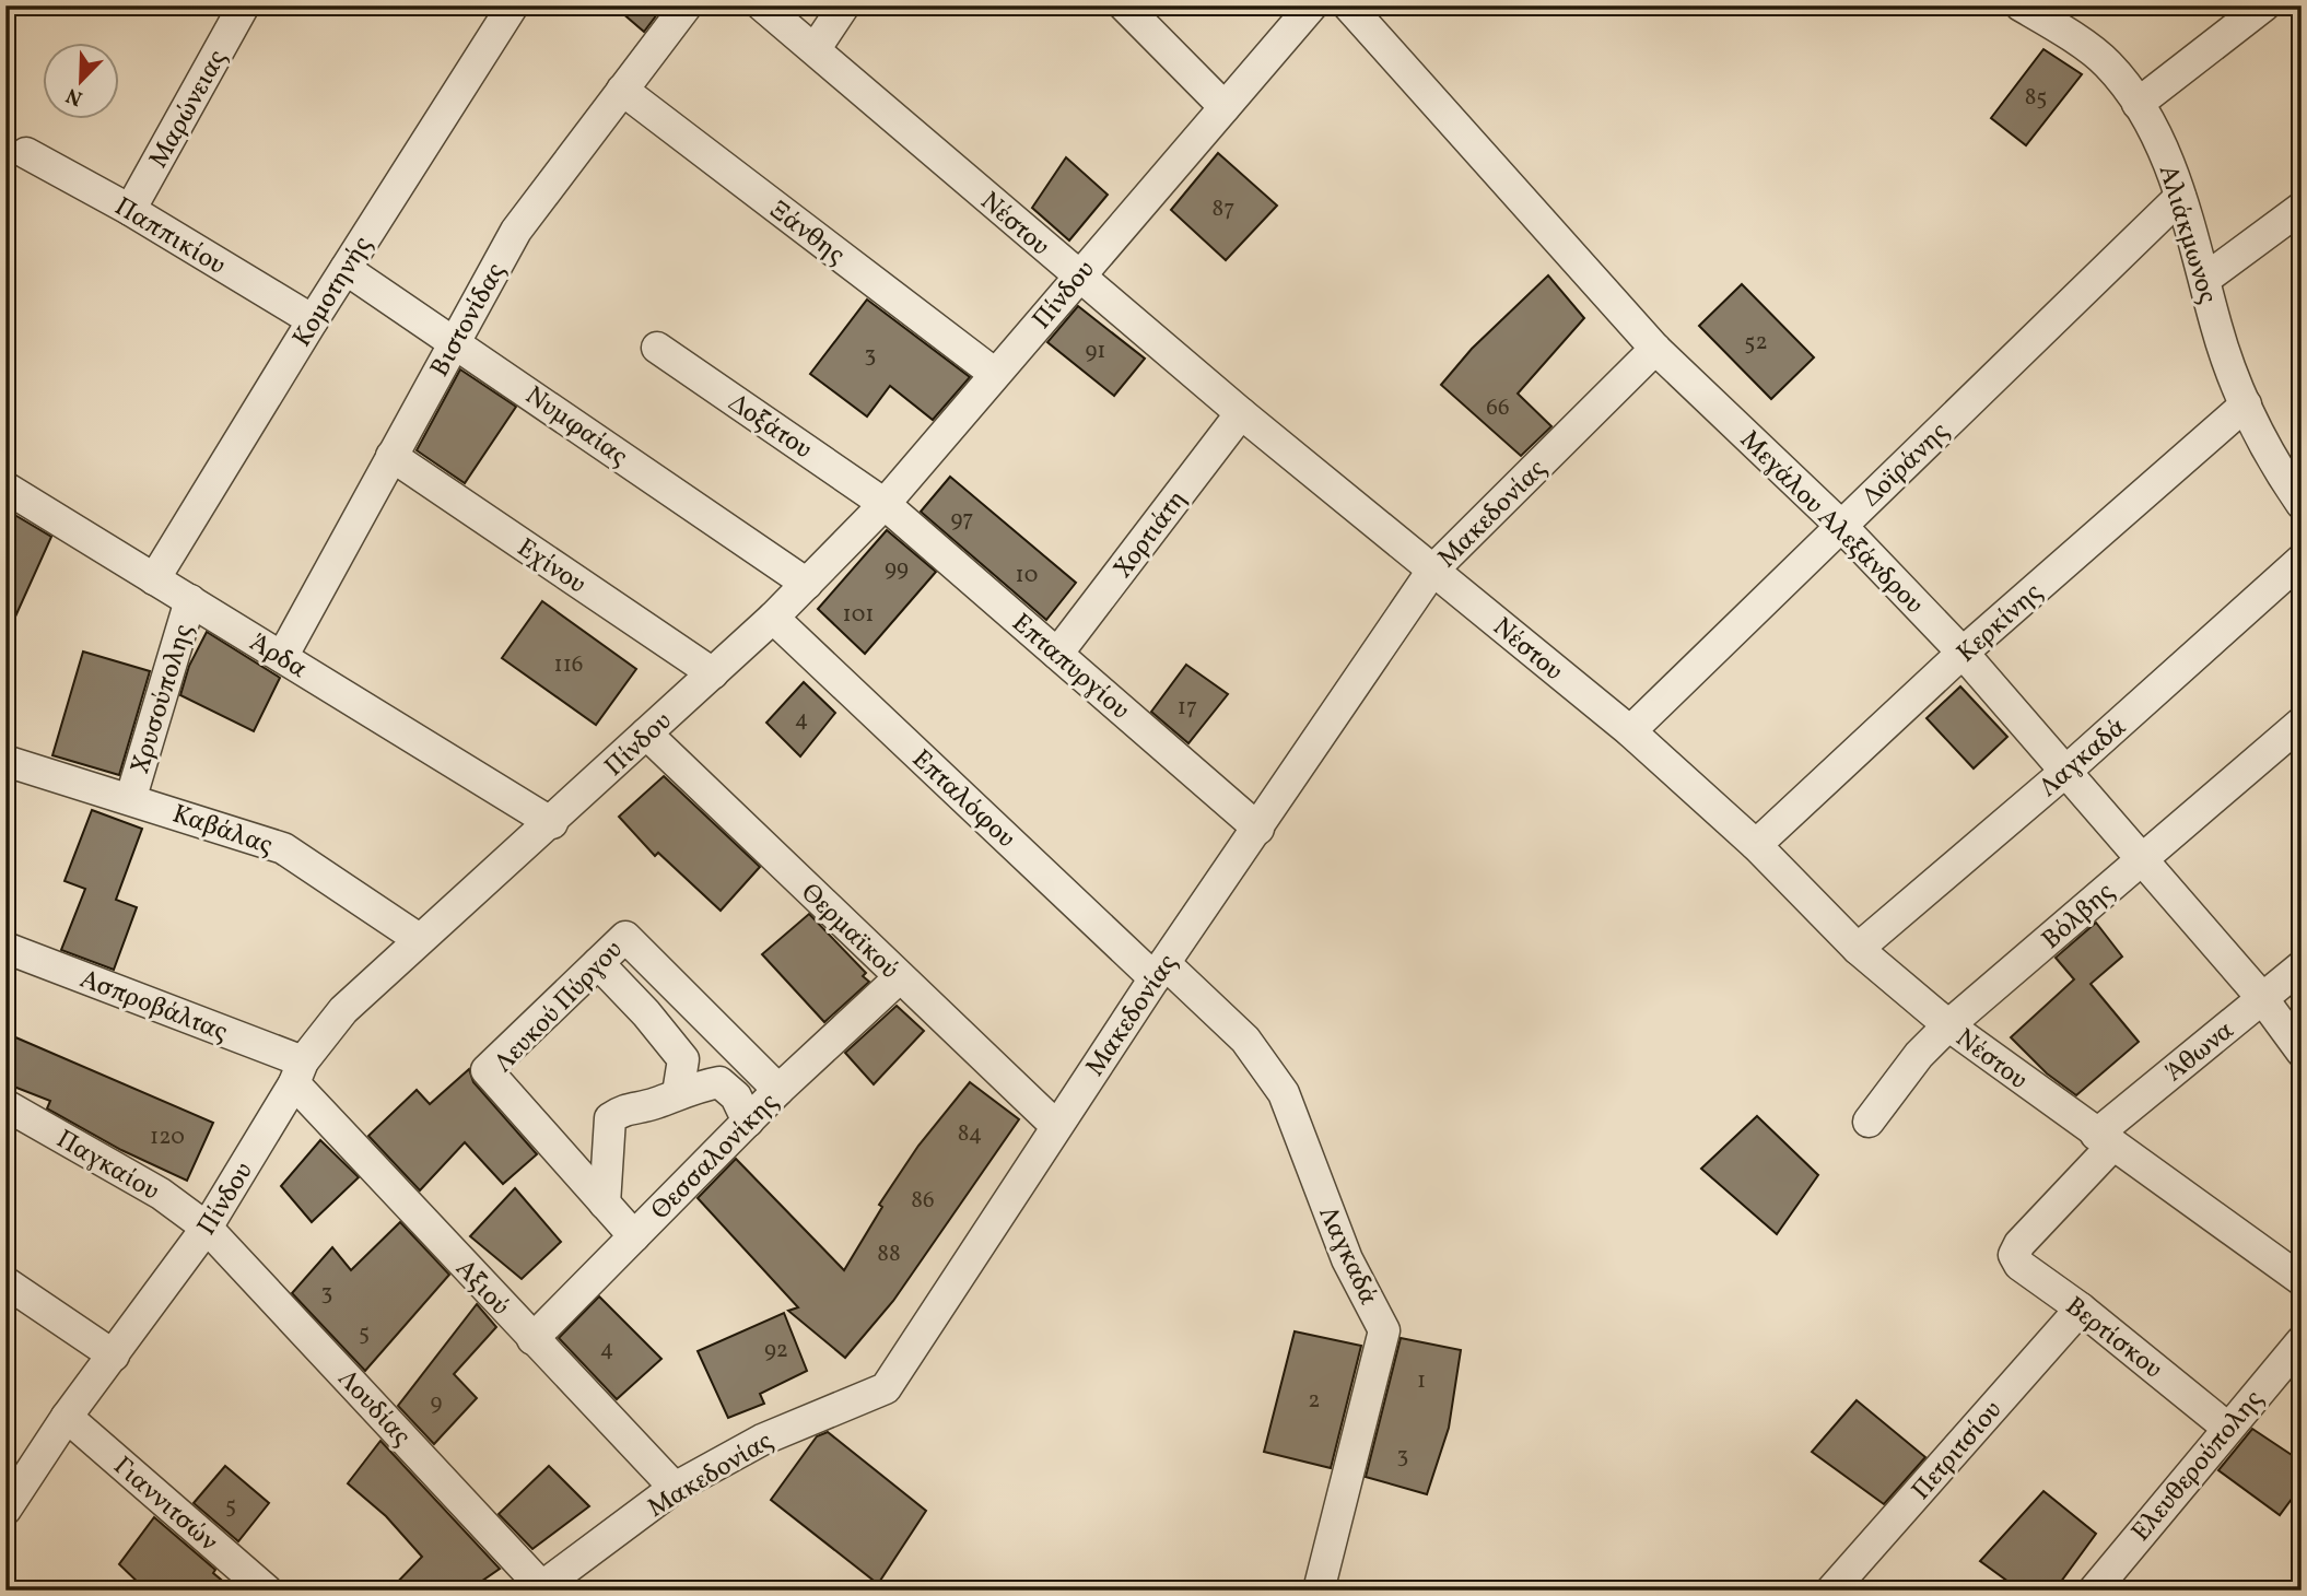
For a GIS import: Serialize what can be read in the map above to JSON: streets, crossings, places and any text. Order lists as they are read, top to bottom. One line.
{"streets":{"street":["Μαρώνειας","Νέστου","Ξάνθης","Αλιάκμωνος","Παππικίου","Κομοτηνής","Πίνδου","Βιστονίδας","Νυμφαίας","Δοξάτου","Δοϊράνης","Μακεδονίας","Μεγάλου Αλεξάνδρου","Χορτιάτη","Εχίνου","Κερκίνης","Άρδα","Επταπυργίου","Χρυσούπολης","Λαγκαδά","Επταλόφου","Καβάλας","Βόλβης","Θερμαϊκού","Ασπροβάλτας","Λευκού Πύργου","Άθωνα","Θεσσαλονίκης","Παγκαίου","Αξιού","Βερτίσκου","Λουδίας","Πετριτσίου","Ελευθερούπολης","Γιαννιτσών"]},"crossings":[["Μαρώνειας","Παππικίου"],["Νέστου","Πίνδου"],["Νέστου","Δοϊράνης"],["Νέστου","Μακεδονίας"],["Νέστου","Χορτιάτη"],["Νέστου","Κερκίνης"],["Νέστου","Λαγκαδά"],["Νέστου","Βόλβης"],["Νέστου","Άθωνα"],["Ξάνθης","Πίνδου"],["Ξάνθης","Βιστονίδας"],["Αλιάκμωνος","Δοϊράνης"],["Αλιάκμωνος","Κερκίνης"],["Παππικίου","Κομοτηνής"],["Κομοτηνής","Νυμφαίας"],["Κομοτηνής","Άρδα"],["Πίνδου","Νυμφαίας"],["Πίνδου","Δοξάτου"],["Πίνδου","Εχίνου"],["Πίνδου","Άρδα"],["Πίνδου","Επταπυργίου"],["Πίνδου","Επταλόφου"],["Πίνδου","Καβάλας"],["Πίνδου","Θερμαϊκού"],["Πίνδου","Ασπροβάλτας"],["Πίνδου","Παγκαίου"],["Πίνδου","Αξιού"],["Πίνδου","Λουδίας"],["Πίνδου","Γιαννιτσών"],["Βιστονίδας","Νυμφαίας"],["Βιστονίδας","Εχίνου"],["Βιστονίδας","Άρδα"],["Δοξάτου","Επταπυργίου"],["Δοϊράνης","Μεγάλου Αλεξάνδρου"],["Μακεδονίας","Μεγάλου Αλεξάνδρου"],["Μακεδονίας","Επταπυργίου"],["Μακεδονίας","Λαγκαδά"],["Μακεδονίας","Επταλόφου"],["Μακεδονίας","Θερμαϊκού"],["Μακεδονίας","Αξιού"],["Μακεδονίας","Λουδίας"],["Μεγάλου Αλεξάνδρου","Κερκίνης"],["Μεγάλου Αλεξάνδρου","Λαγκαδά"],["Μεγάλου Αλεξάνδρου","Βόλβης"],["Μεγάλου Αλεξάνδρου","Άθωνα"],["Χορτιάτη","Επταπυργίου"],["Άρδα","Χρυσούπολης"],["Χρυσούπολης","Καβάλας"],["Λαγκαδά","Επταλόφου"],["Θερμαϊκού","Θεσσαλονίκης"],["Ασπροβάλτας","Αξιού"],["Λευκού Πύργου","Θεσσαλονίκης"],["Άθωνα","Βερτίσκου"],["Θεσσαλονίκης","Αξιού"],["Παγκαίου","Λουδίας"],["Βερτίσκου","Πετριτσίου"],["Βερτίσκου","Ελευθερούπολης"]],"house_numbers":["85","87","52","91","3","66","97","99","10","101","116","17","4","84","120","86","88","3","5","4","92","1","2","9","3","5"],"north":"bottom left"}
